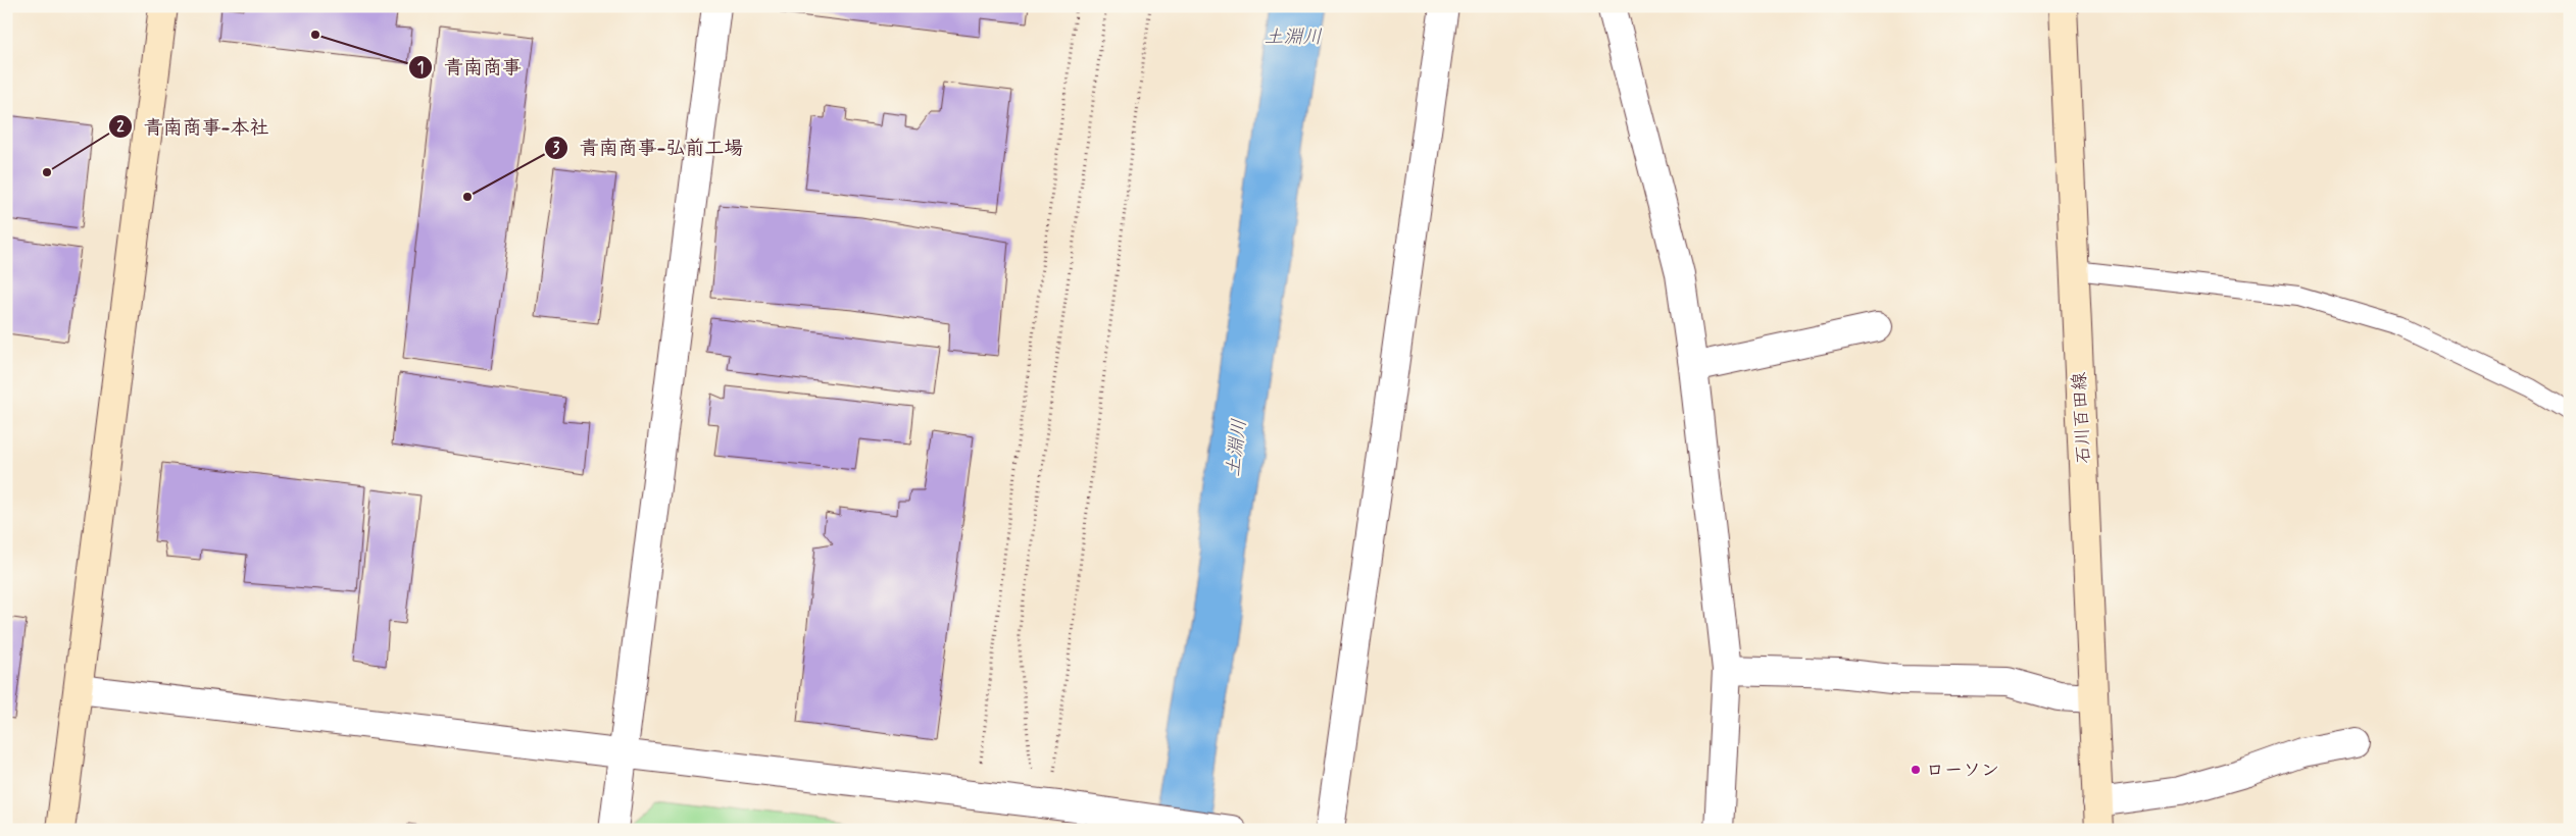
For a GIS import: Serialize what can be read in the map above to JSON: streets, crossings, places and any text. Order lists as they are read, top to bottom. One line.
{"streets":{"main road":["石川百田線"]},"water":["土淵川"],"places":["青南商事","青南商事-本社","青南商事-弘前工場","ローソン"]}
